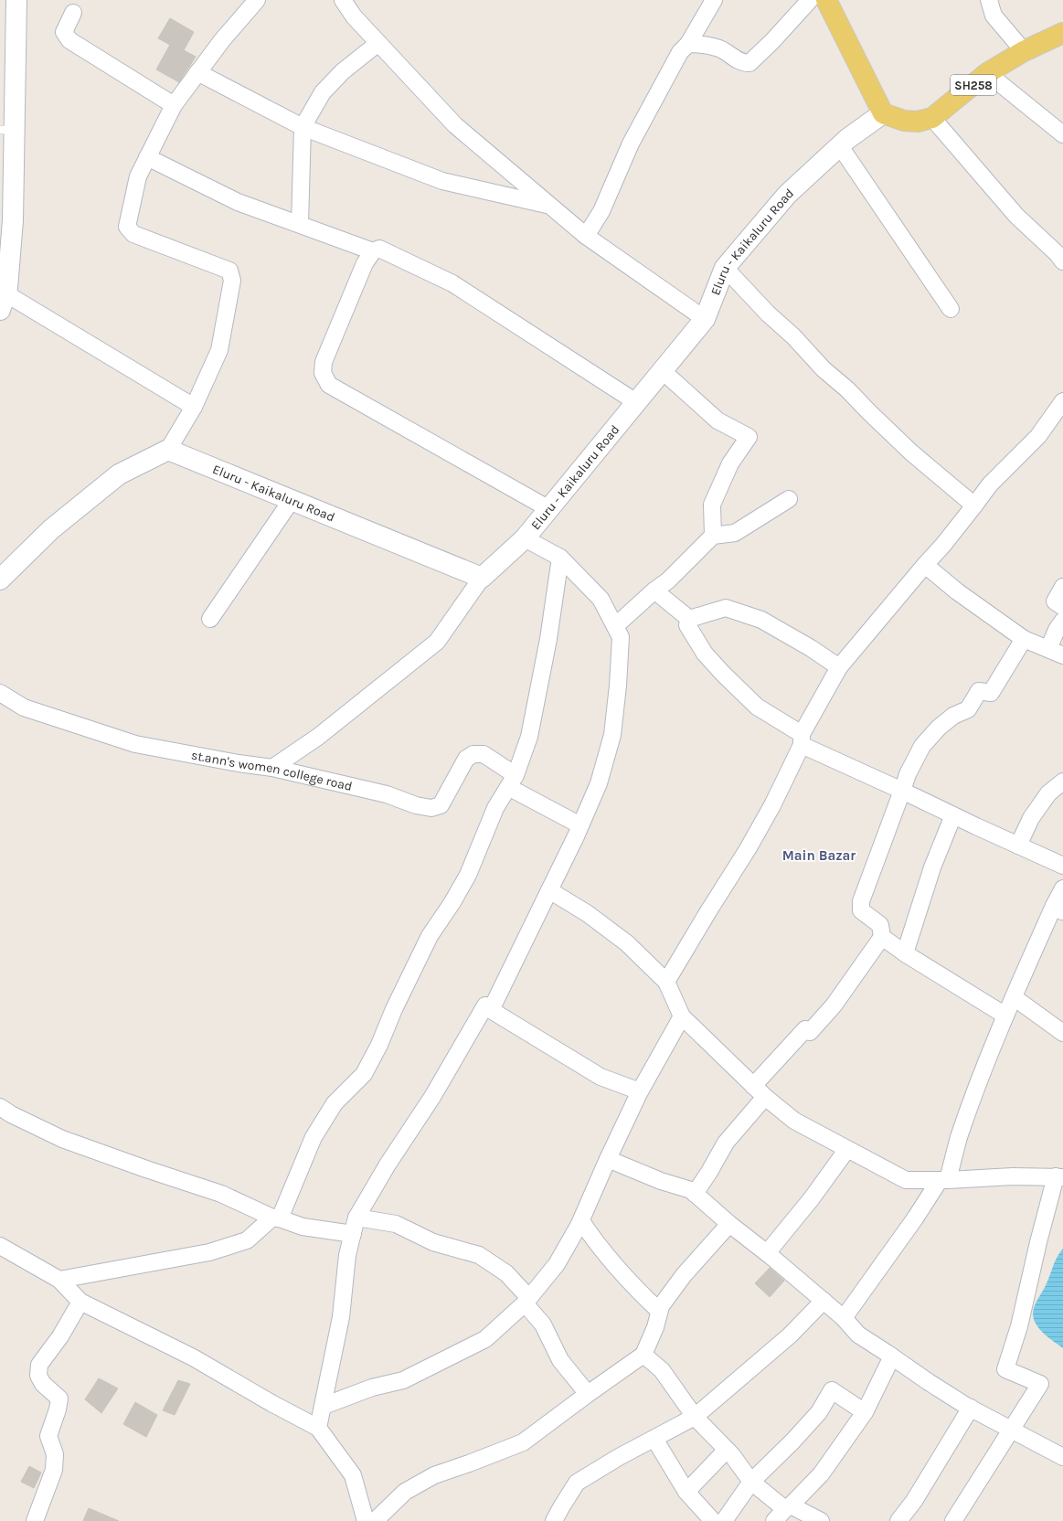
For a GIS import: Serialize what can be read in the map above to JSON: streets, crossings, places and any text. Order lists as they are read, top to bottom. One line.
{"streets":{"main road":["SH258","Eluru - Kaikaluru Road"],"street":["st.ann's women college road"]},"crossings":[["SH258","Eluru - Kaikaluru Road"]],"districts":["Main Bazar"]}
